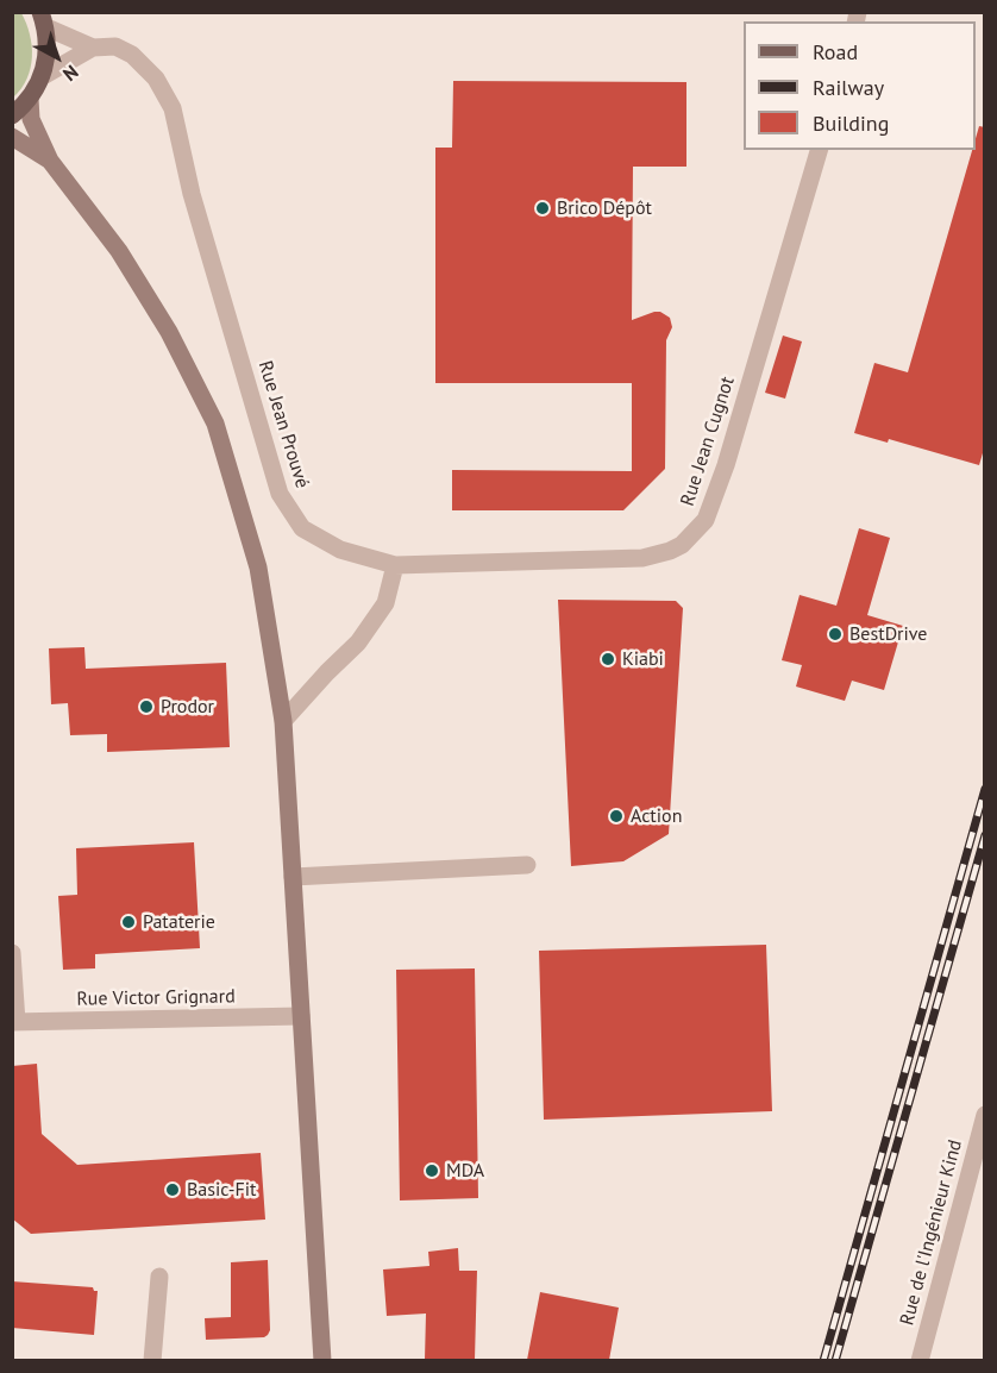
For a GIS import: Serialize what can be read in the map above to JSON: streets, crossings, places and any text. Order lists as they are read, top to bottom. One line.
{"streets":{"street":["Rue Jean Prouvé","Rue Jean Cugnot","Rue Victor Grignard","Rue de l'Ingénieur Kind"]},"crossings":[["Rue Jean Prouvé","Rue Jean Cugnot"]],"places":["Brico Dépôt","BestDrive","Kiabi","Prodor","Action","Pataterie","MDA","Basic-Fit"],"legend":["Road","Railway","Building"],"north":"bottom right"}
